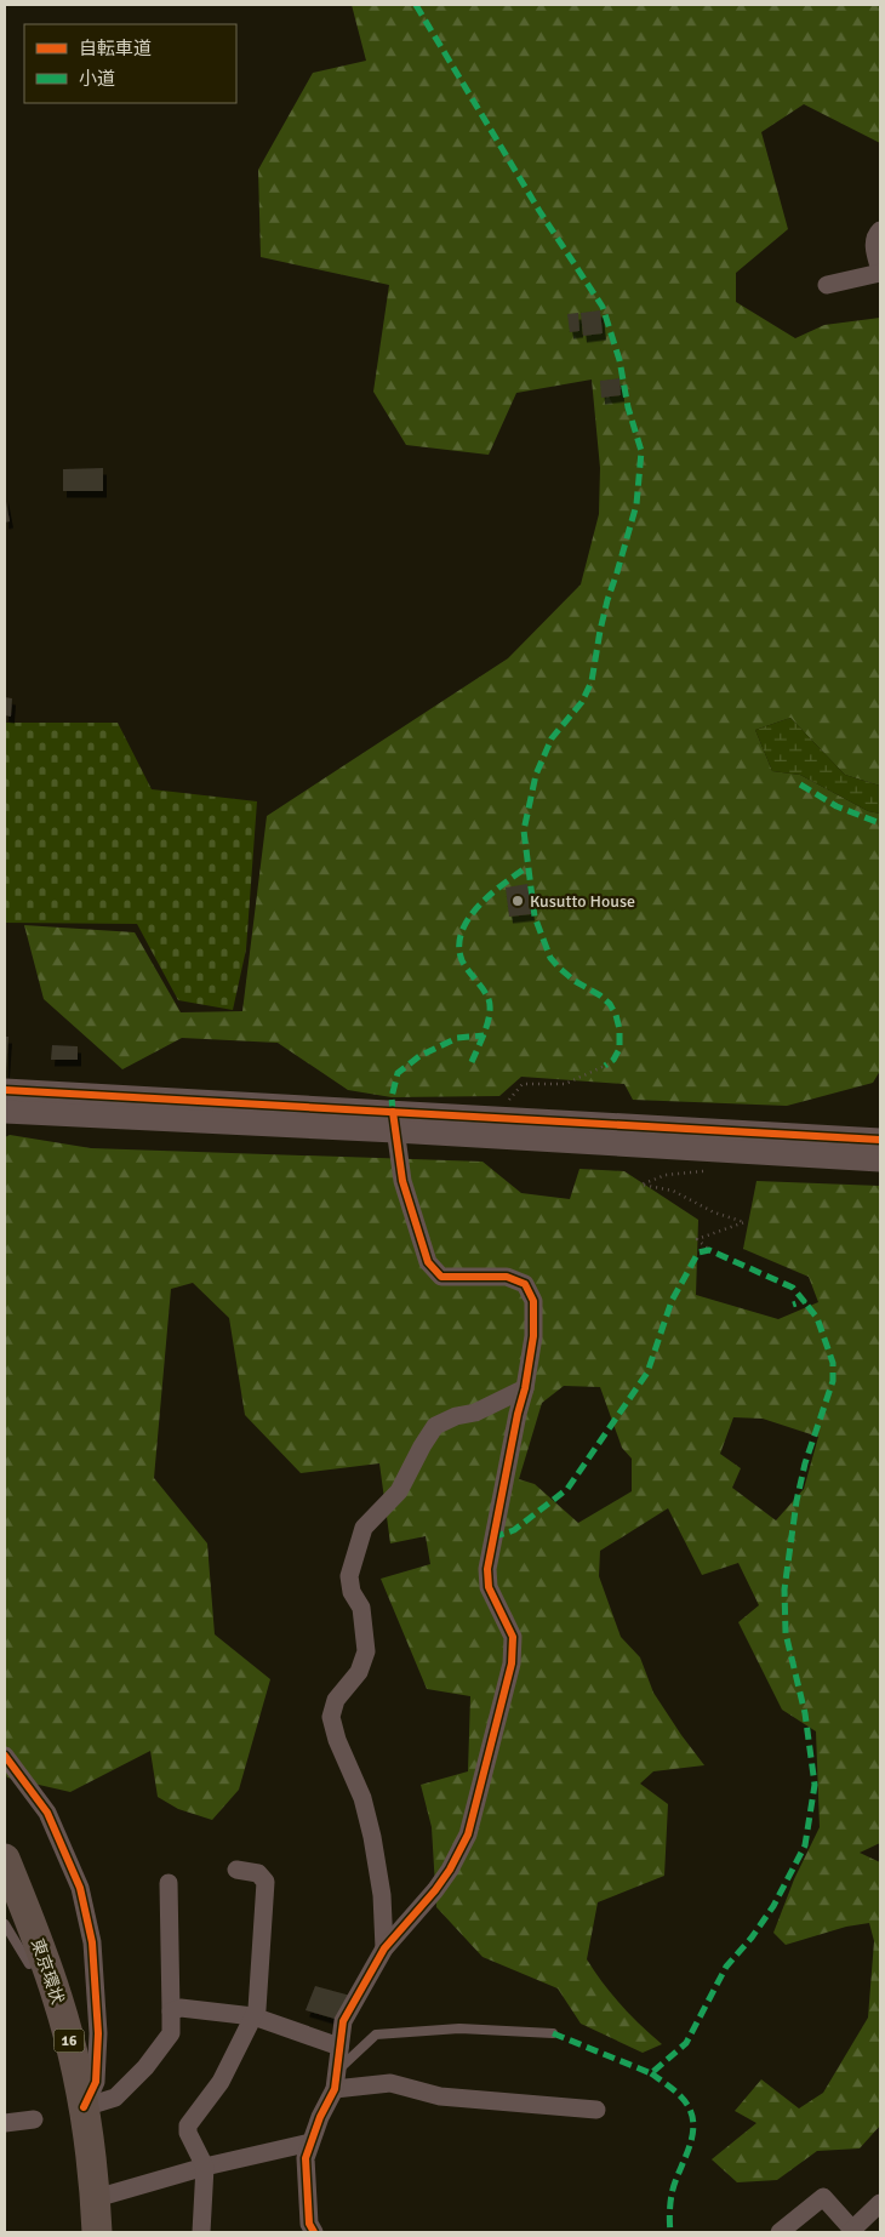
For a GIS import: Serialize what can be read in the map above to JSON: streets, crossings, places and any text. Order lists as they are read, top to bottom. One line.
{"streets":{"highway":["東京環状","16"]},"places":["Kusutto House"],"legend":["自転車道","小道"]}
